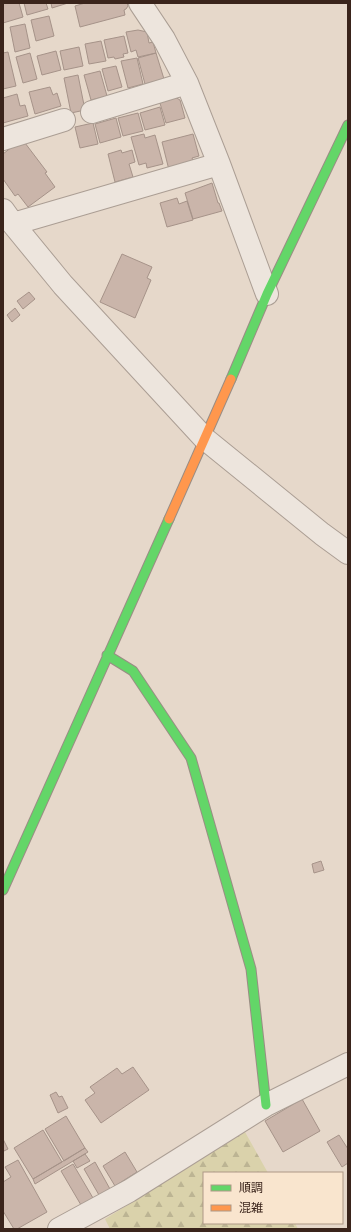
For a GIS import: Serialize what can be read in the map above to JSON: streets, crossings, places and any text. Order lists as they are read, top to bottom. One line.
{"legend":["順調","混雑"]}
